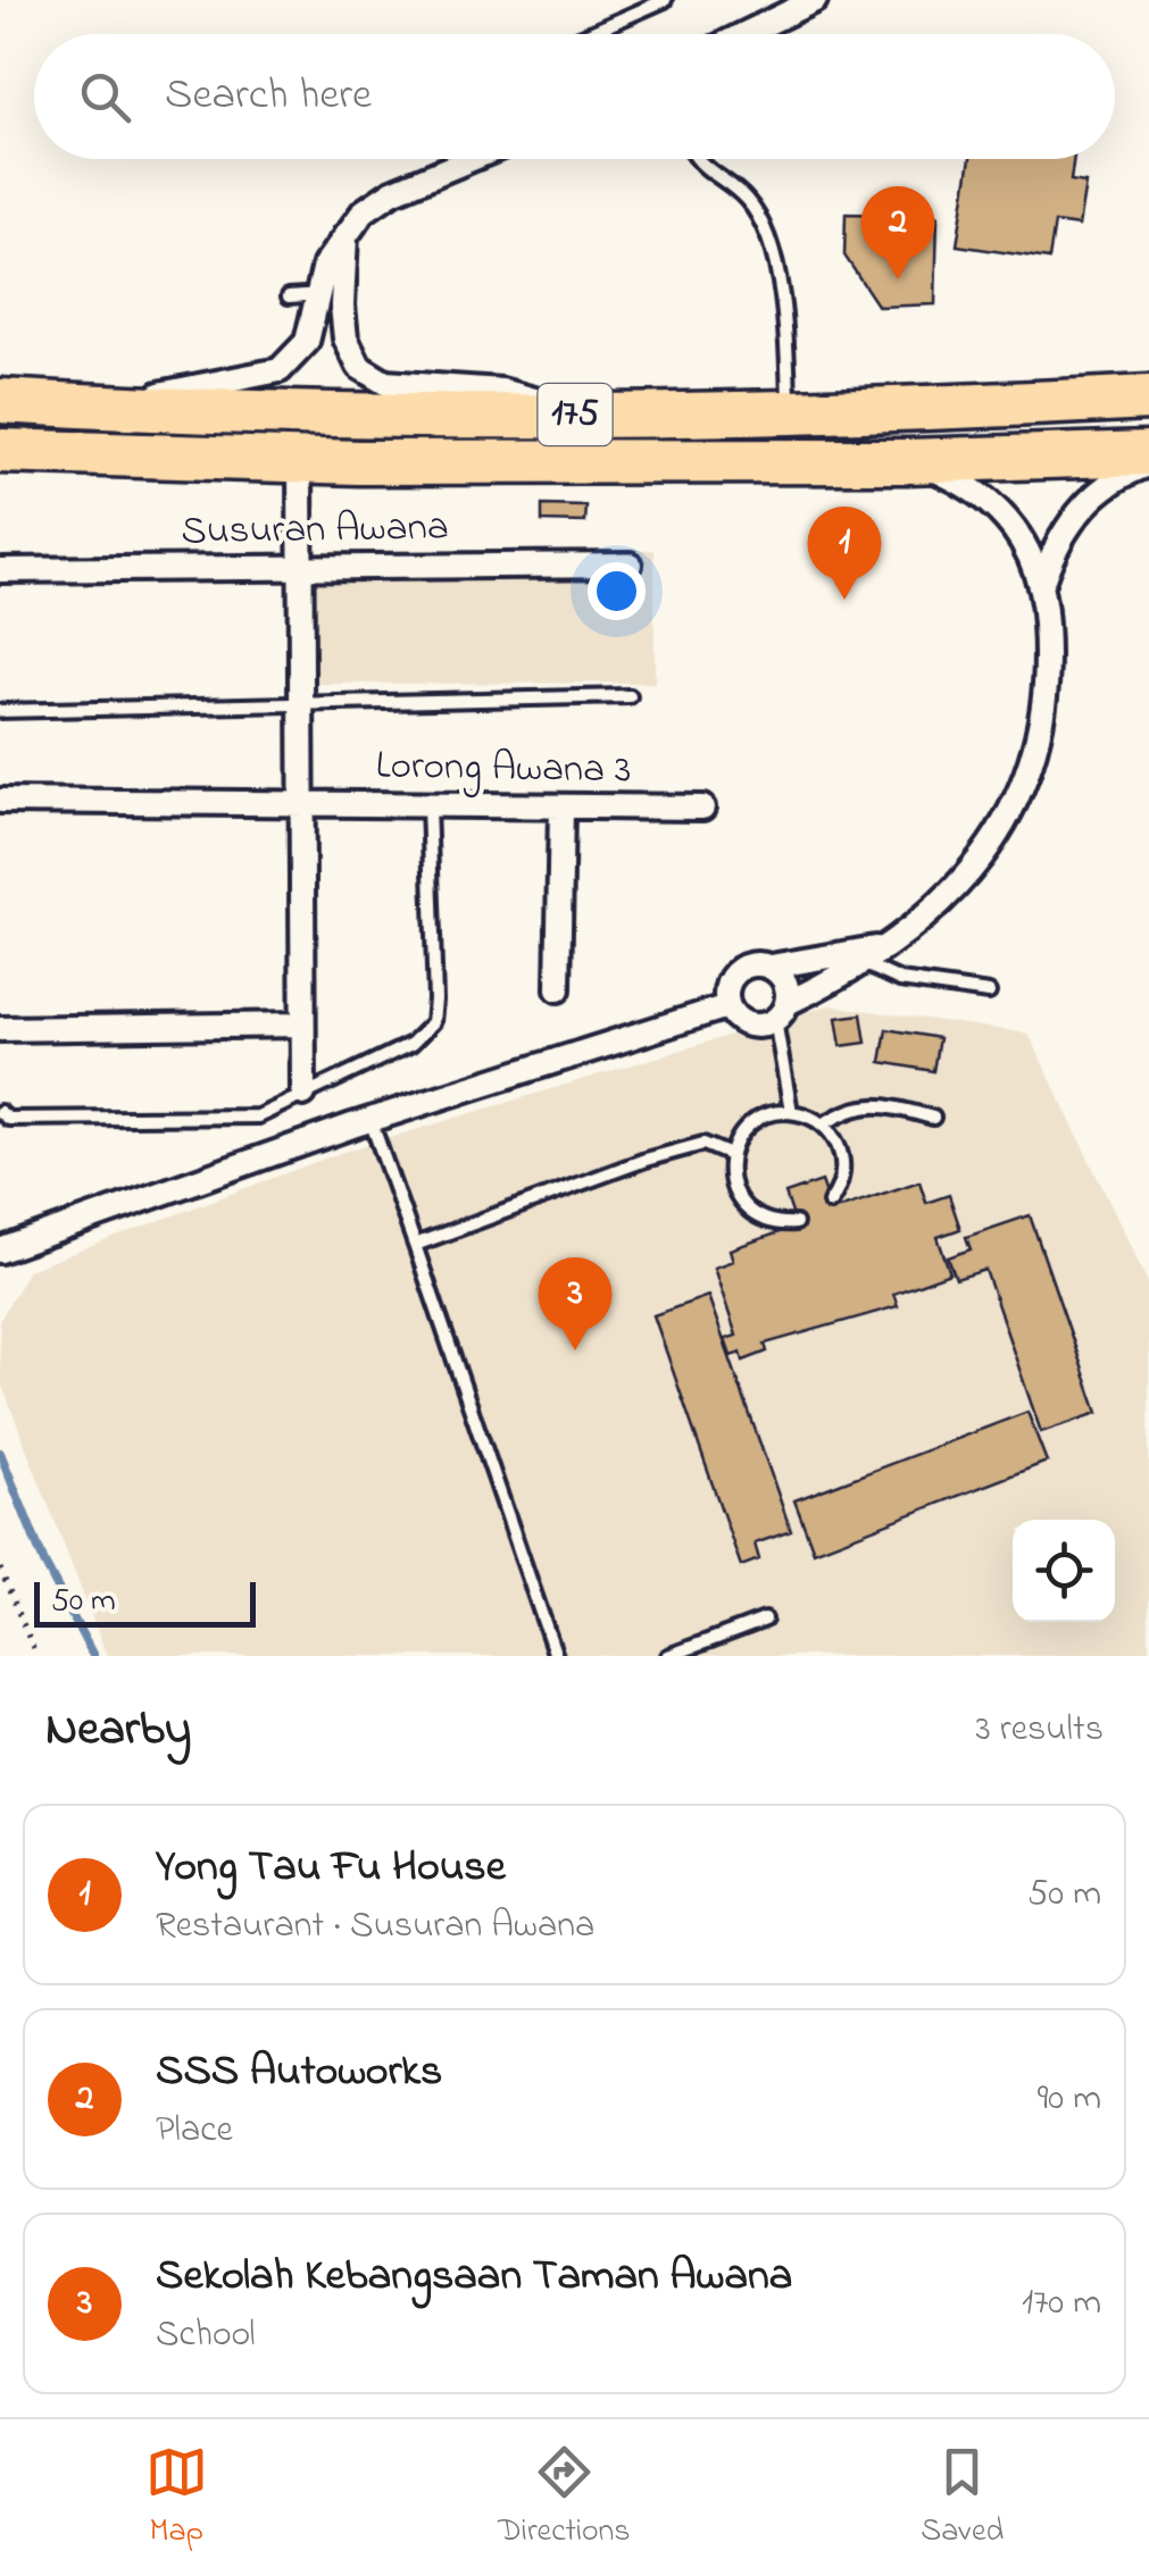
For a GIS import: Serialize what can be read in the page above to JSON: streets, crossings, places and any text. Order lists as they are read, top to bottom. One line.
{"streets":{"highway":["175"],"street":["Susuran Awana","Lorong Awana 3"]},"scale_bar":"50 m","page":{"search":"Search here","pins":["2","1","3"],"scale":"50 m","heading":["Nearby","3 results"],"list":[{"mark":"1","name":"Yong Tau Fu House","note":"Restaurant · Susuran Awana","value":"50 m"},{"mark":"2","name":"SSS Autoworks","note":"Place","value":"90 m"},{"mark":"3","name":"Sekolah Kebangsaan Taman Awana","note":"School","value":"170 m"}],"nav":["Map","Directions","Saved"]}}
